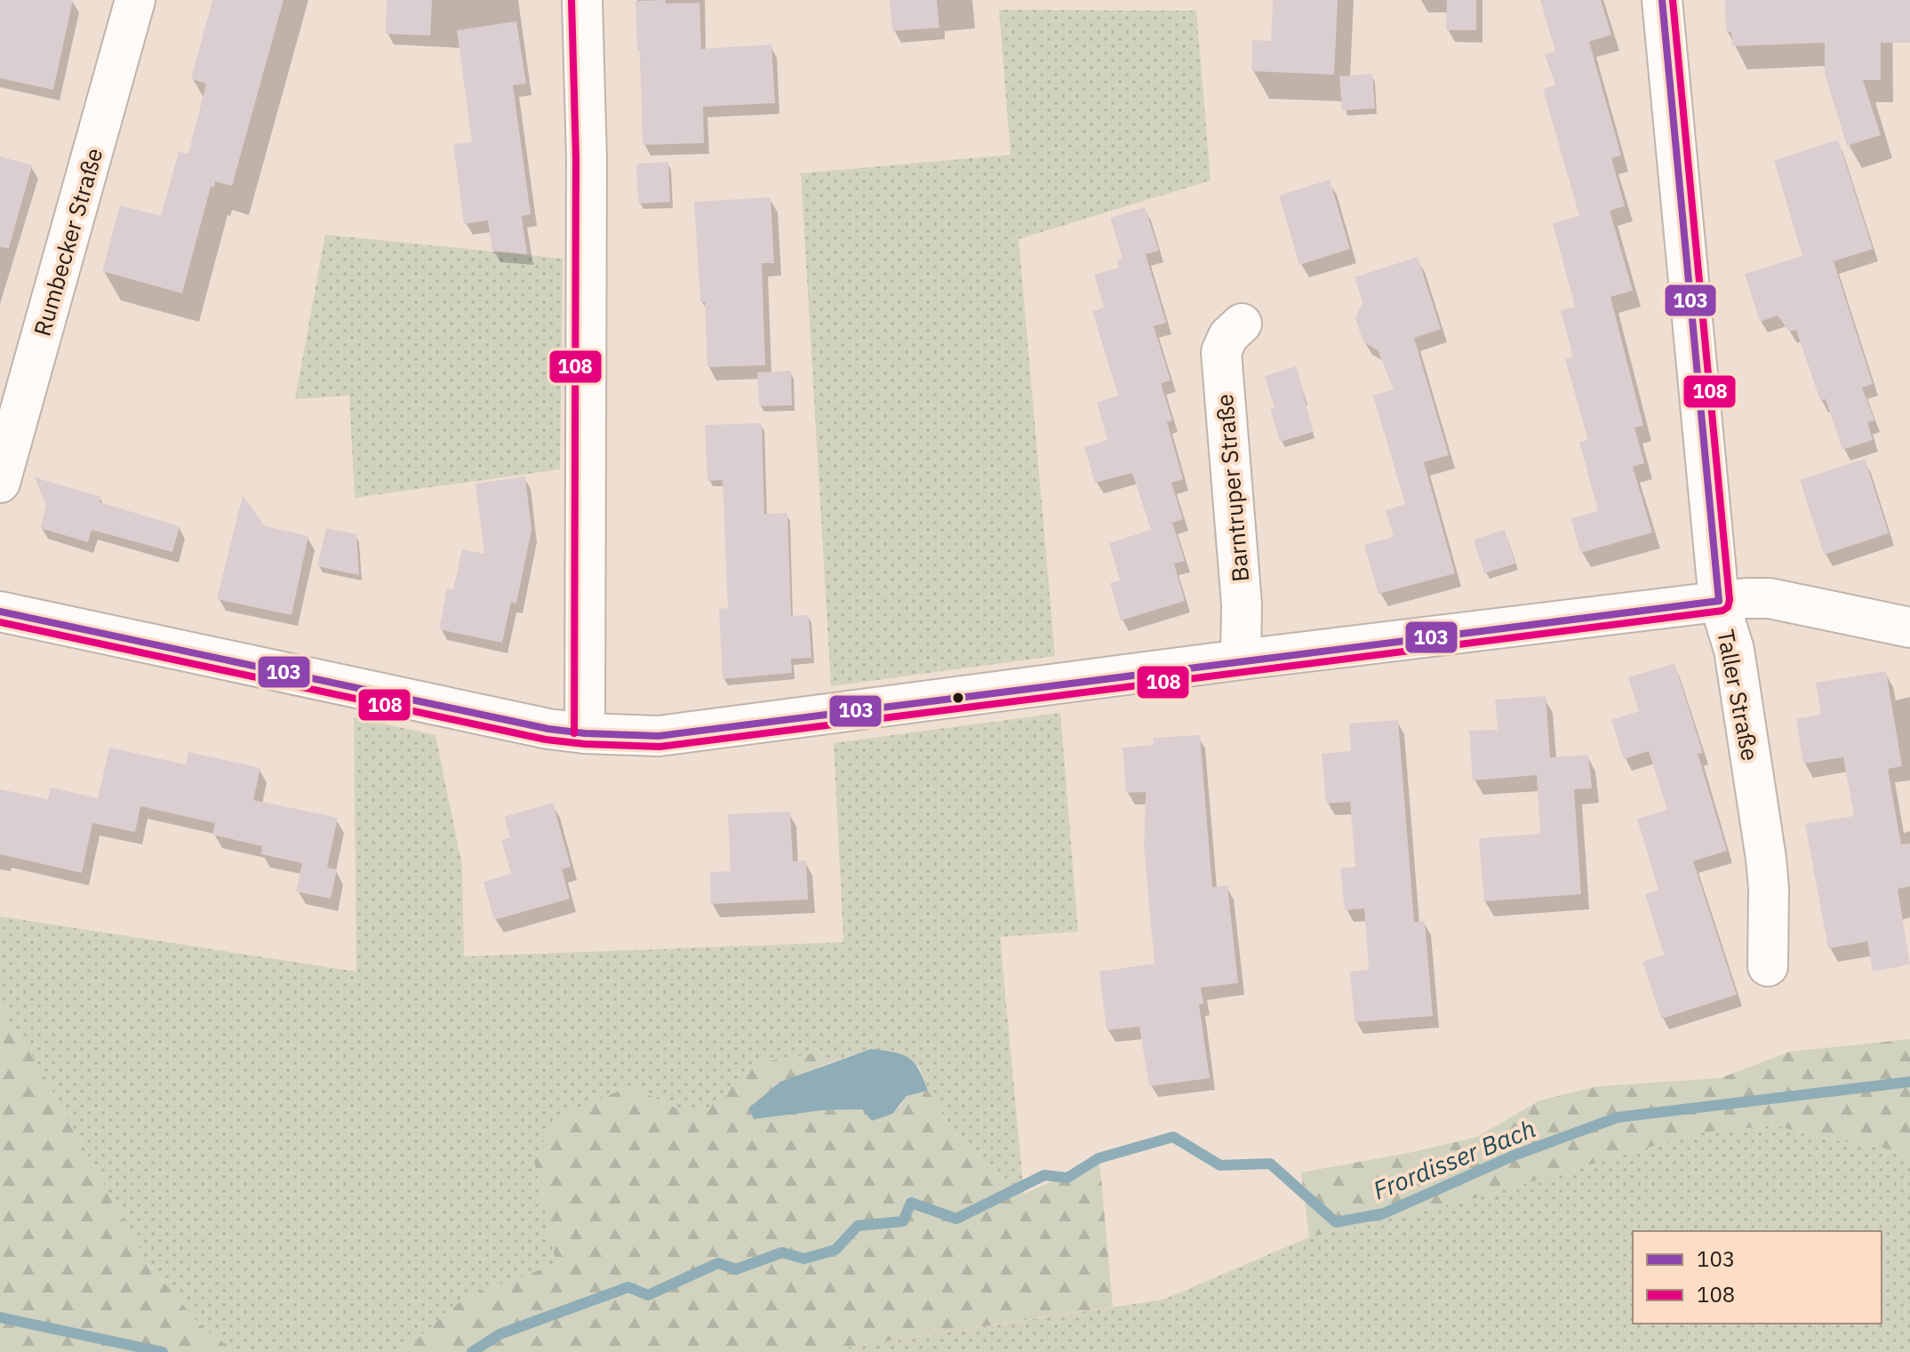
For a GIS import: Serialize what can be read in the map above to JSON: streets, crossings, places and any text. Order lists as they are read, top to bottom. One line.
{"streets":{"street":["Rumbecker Straße","Barntruper Straße","Taller Straße"]},"water":["Frordisser Bach"],"lines":["transit line 103","transit line 108"],"legend":["103","108"]}
